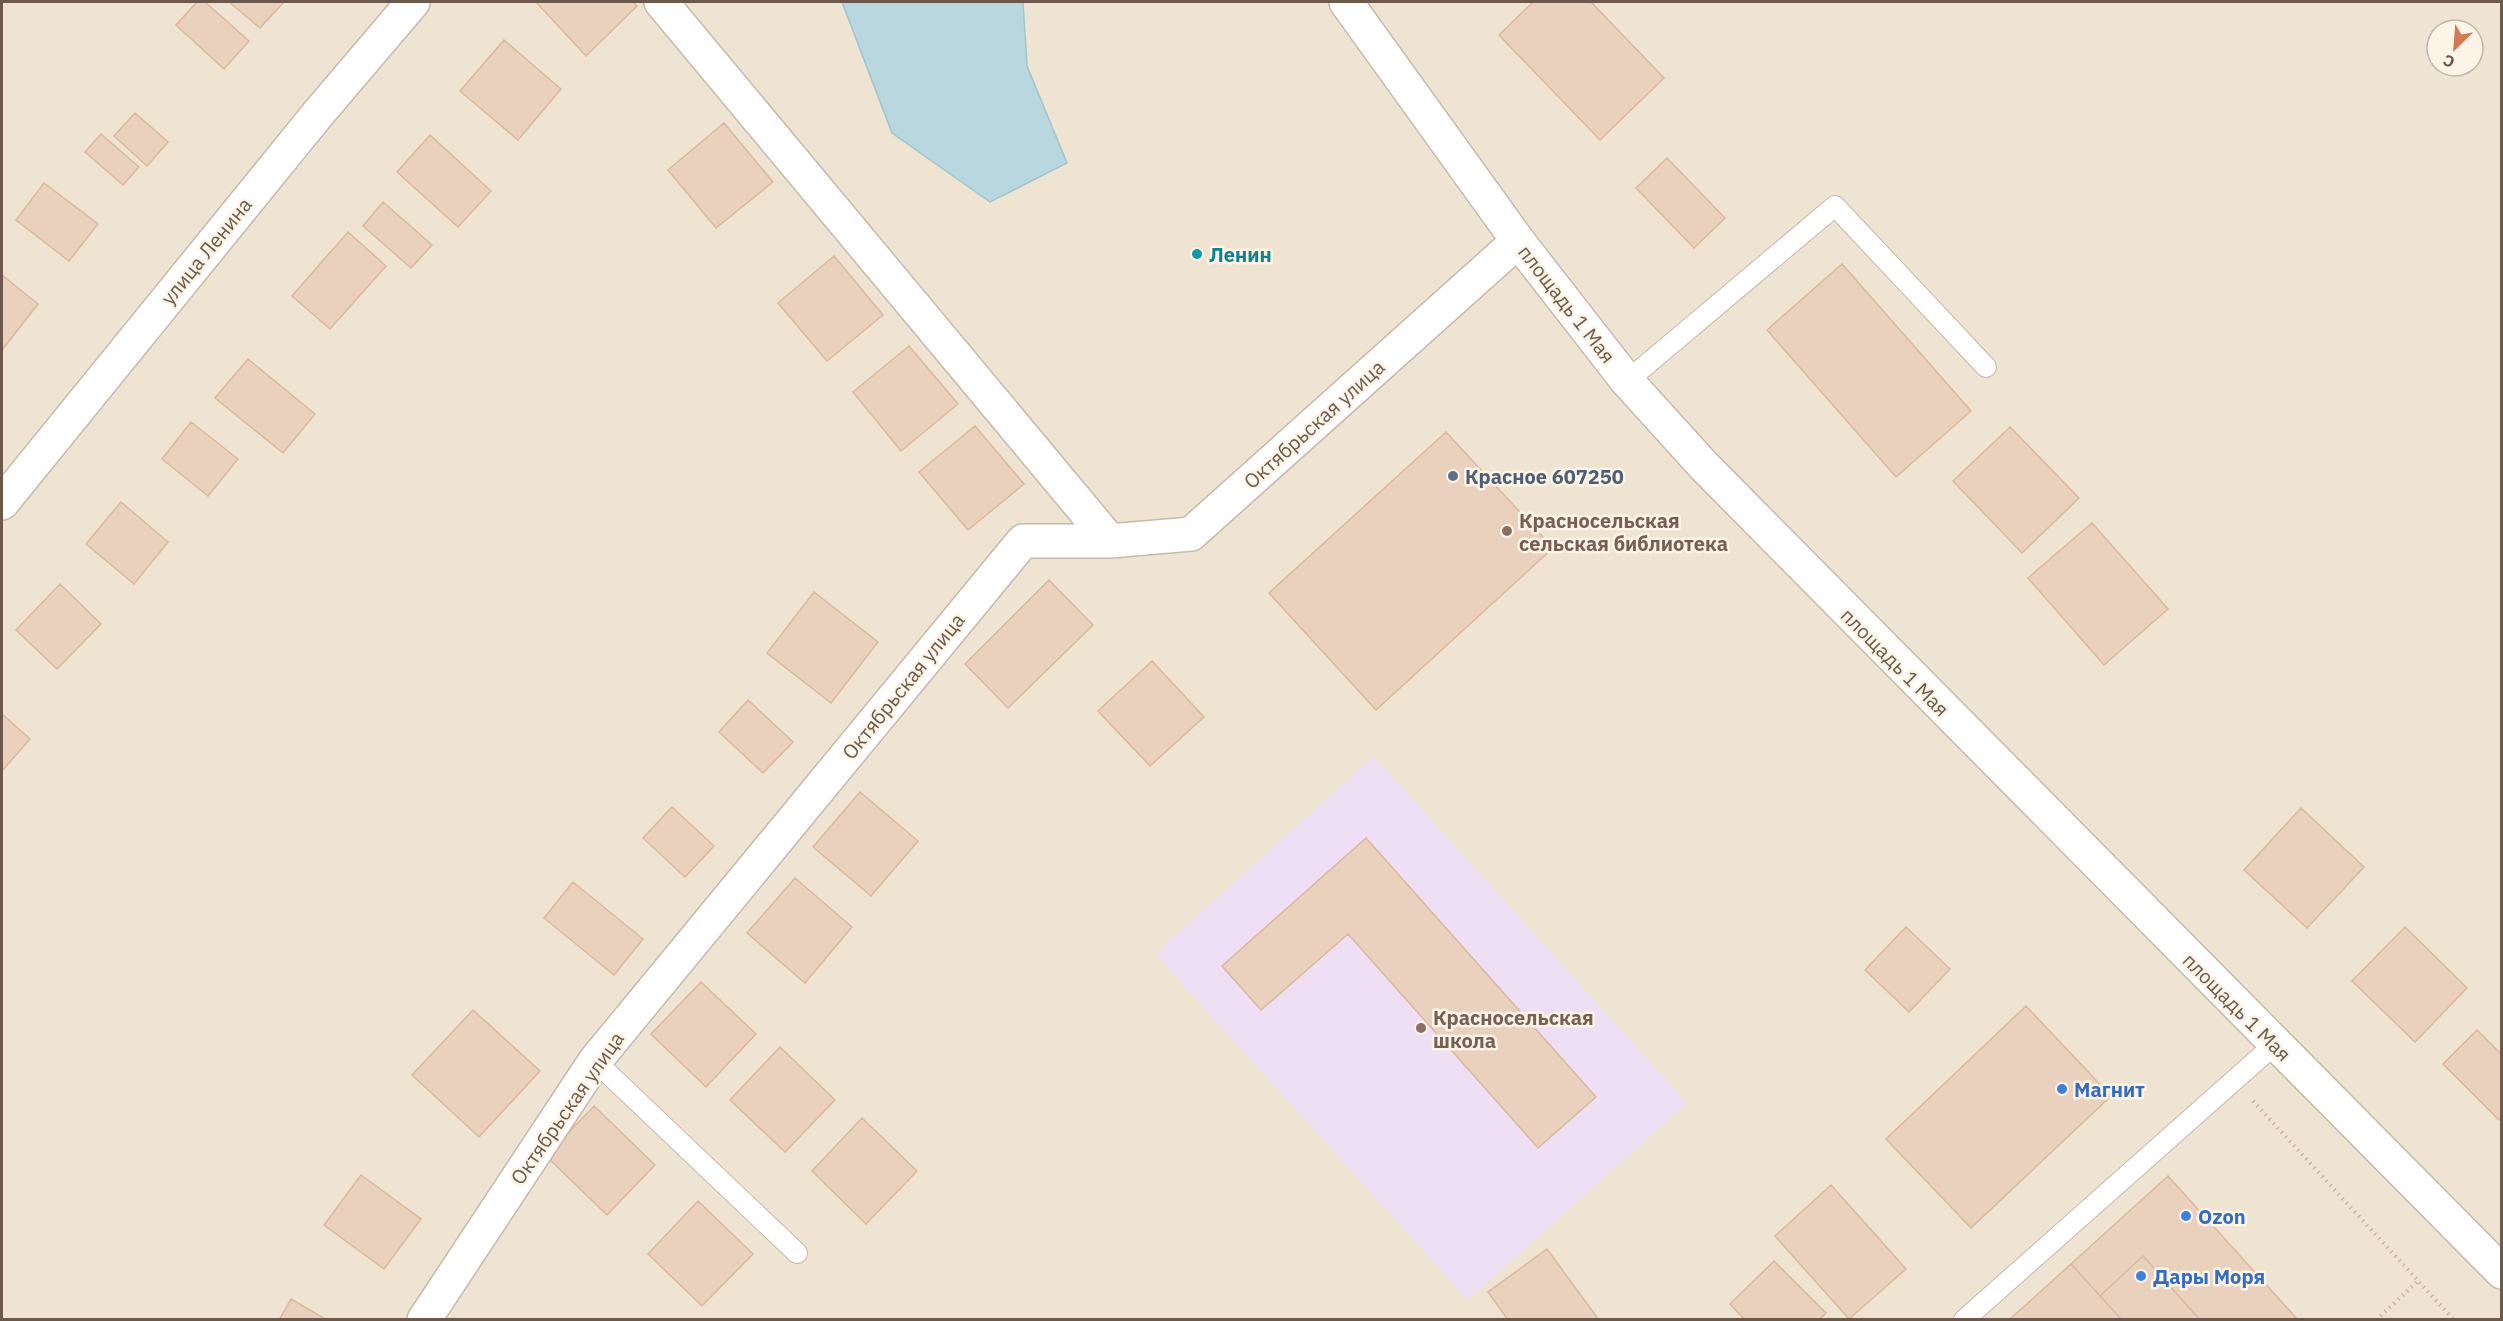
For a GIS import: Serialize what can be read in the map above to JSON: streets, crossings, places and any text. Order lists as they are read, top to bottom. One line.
{"streets":{"street":["улица Ленина","площадь 1 Мая","Октябрьская улица"]},"crossings":[["площадь 1 Мая","Октябрьская улица"]],"places":["Ленин","Красное 607250","Красносельская сельская библиотека","Красносельская школа","Магнит","Ozon","Дары Моря"],"north":"bottom left"}
